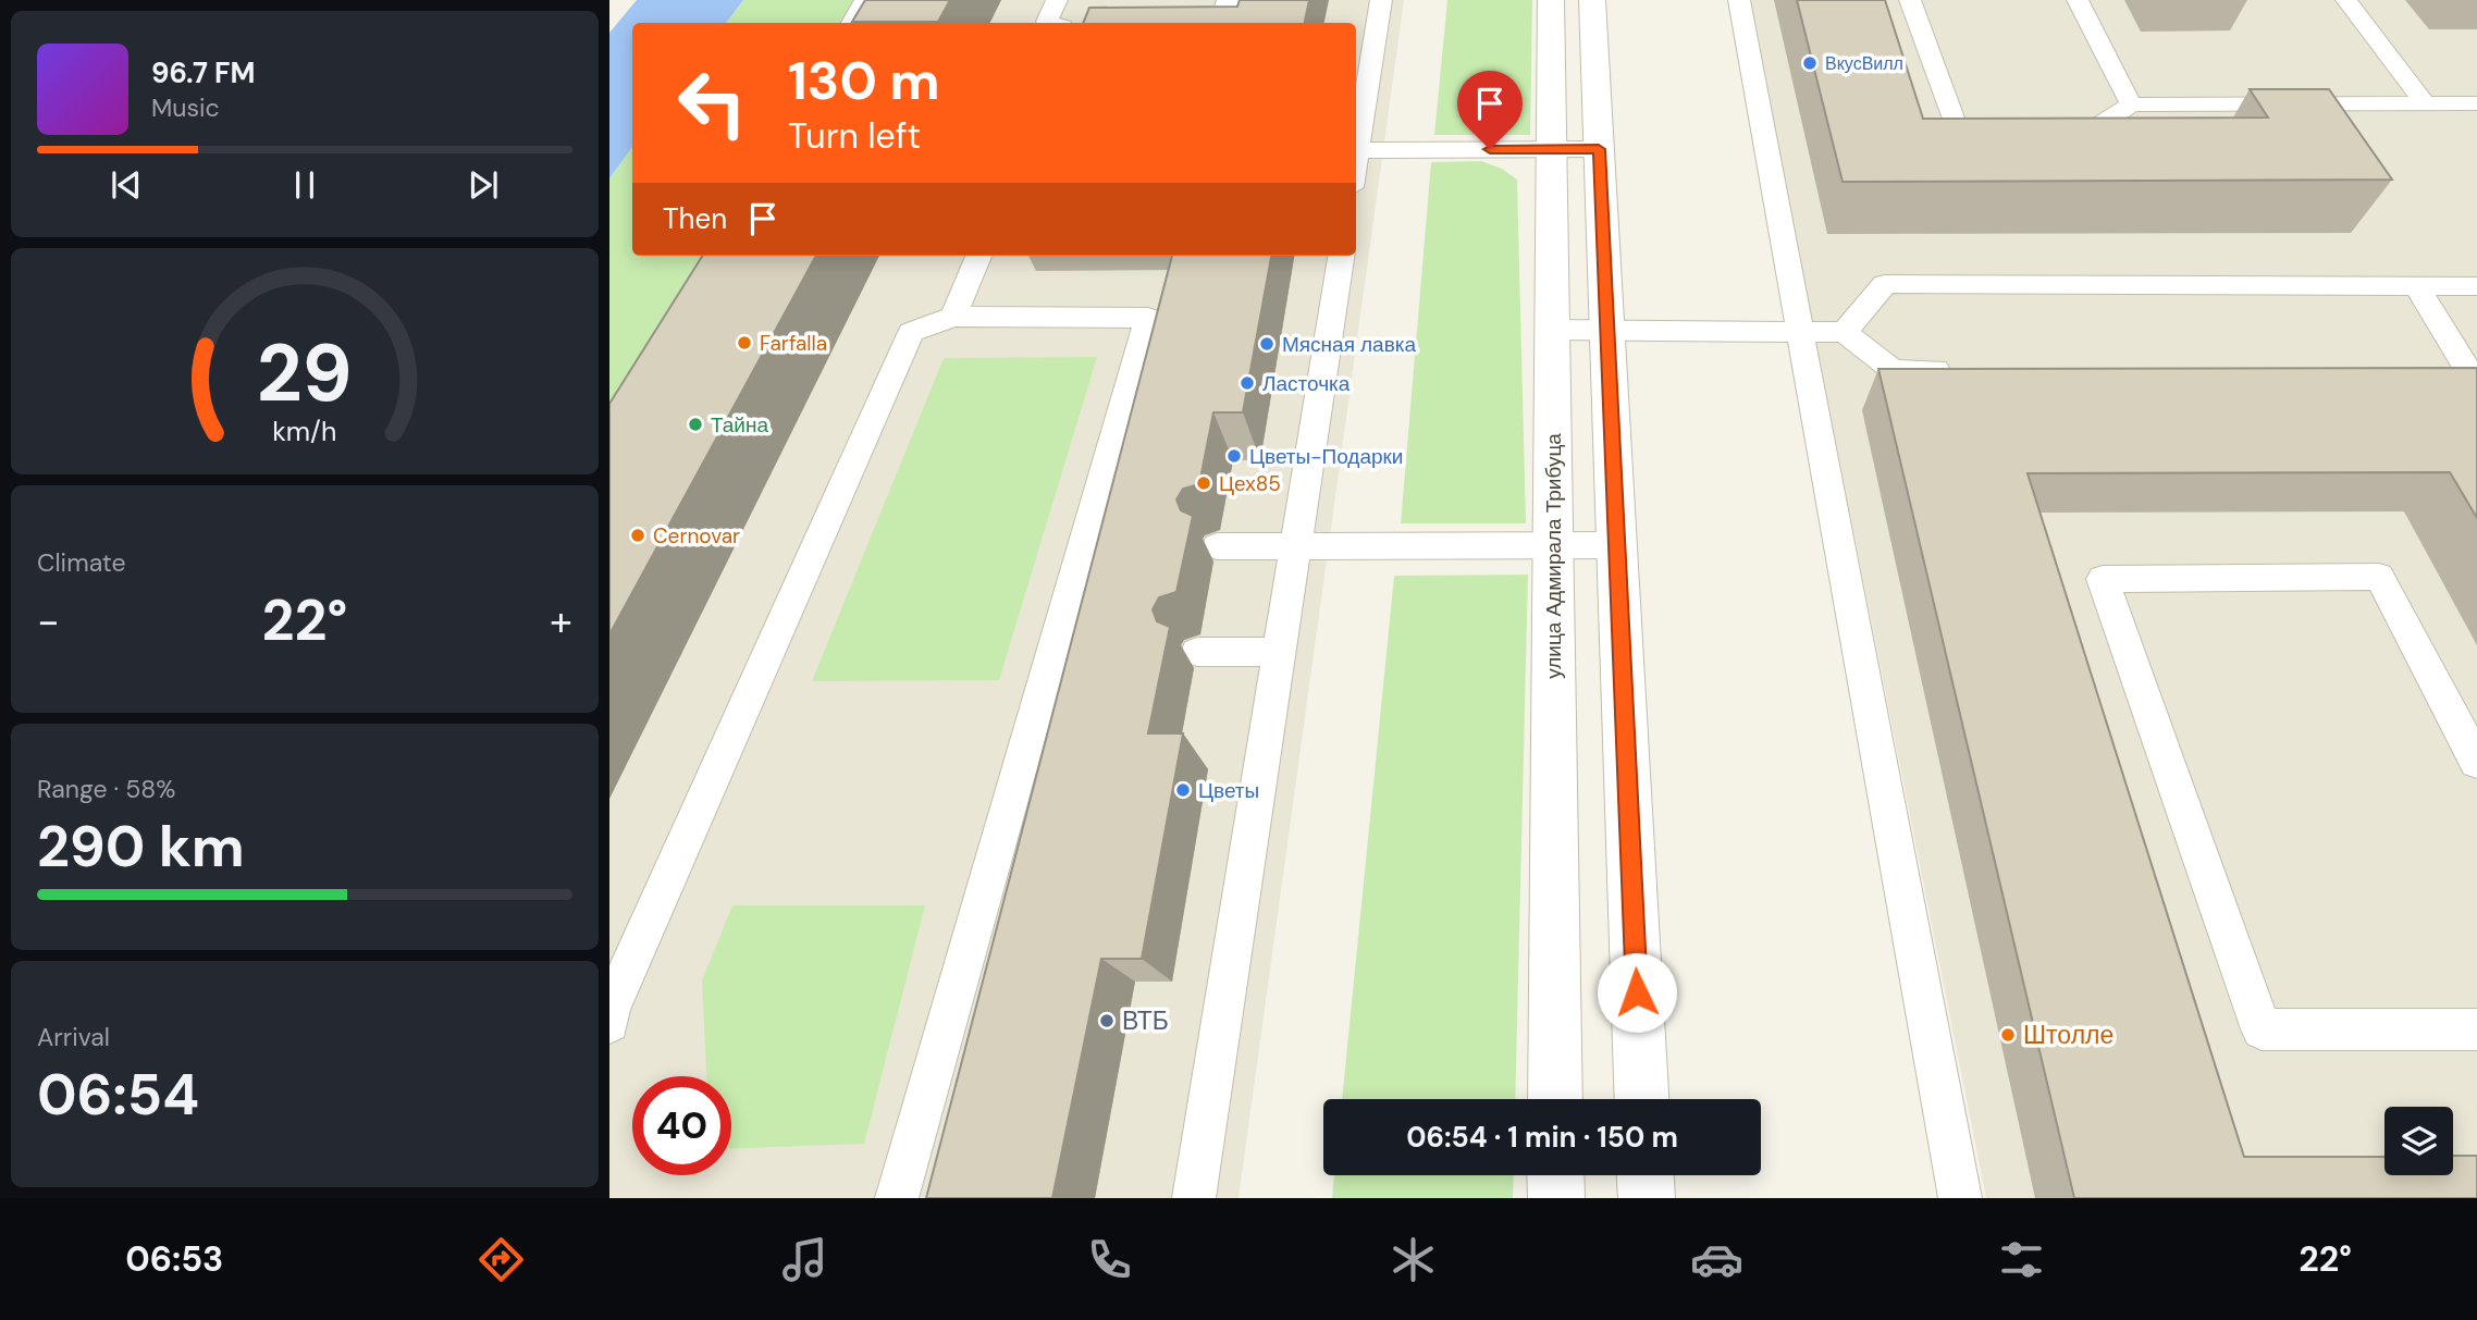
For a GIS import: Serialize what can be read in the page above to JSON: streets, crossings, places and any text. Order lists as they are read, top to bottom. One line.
{"streets":{"street":["улица Адмирала Трибуца"]},"places":["ВкусВилл","Farfalla","Мясная лавка","Ласточка","Тайна","Цветы-Подарки","Цех85","Cernovar","Цветы","ВТБ","Штолле"],"page":{"turn":["130 m","Turn left"],"song":["96.7 FM","Music"],"then":"Then","tile":["Climate",["Range · 58%","290 km"],["Arrival","06:54"]],"heat":["−","22°","+"],"limit":"40","trip":"06:54 · 1 min · 150 m","tabs":["06:53","22°"],"gauge":["29","km/h"]}}
